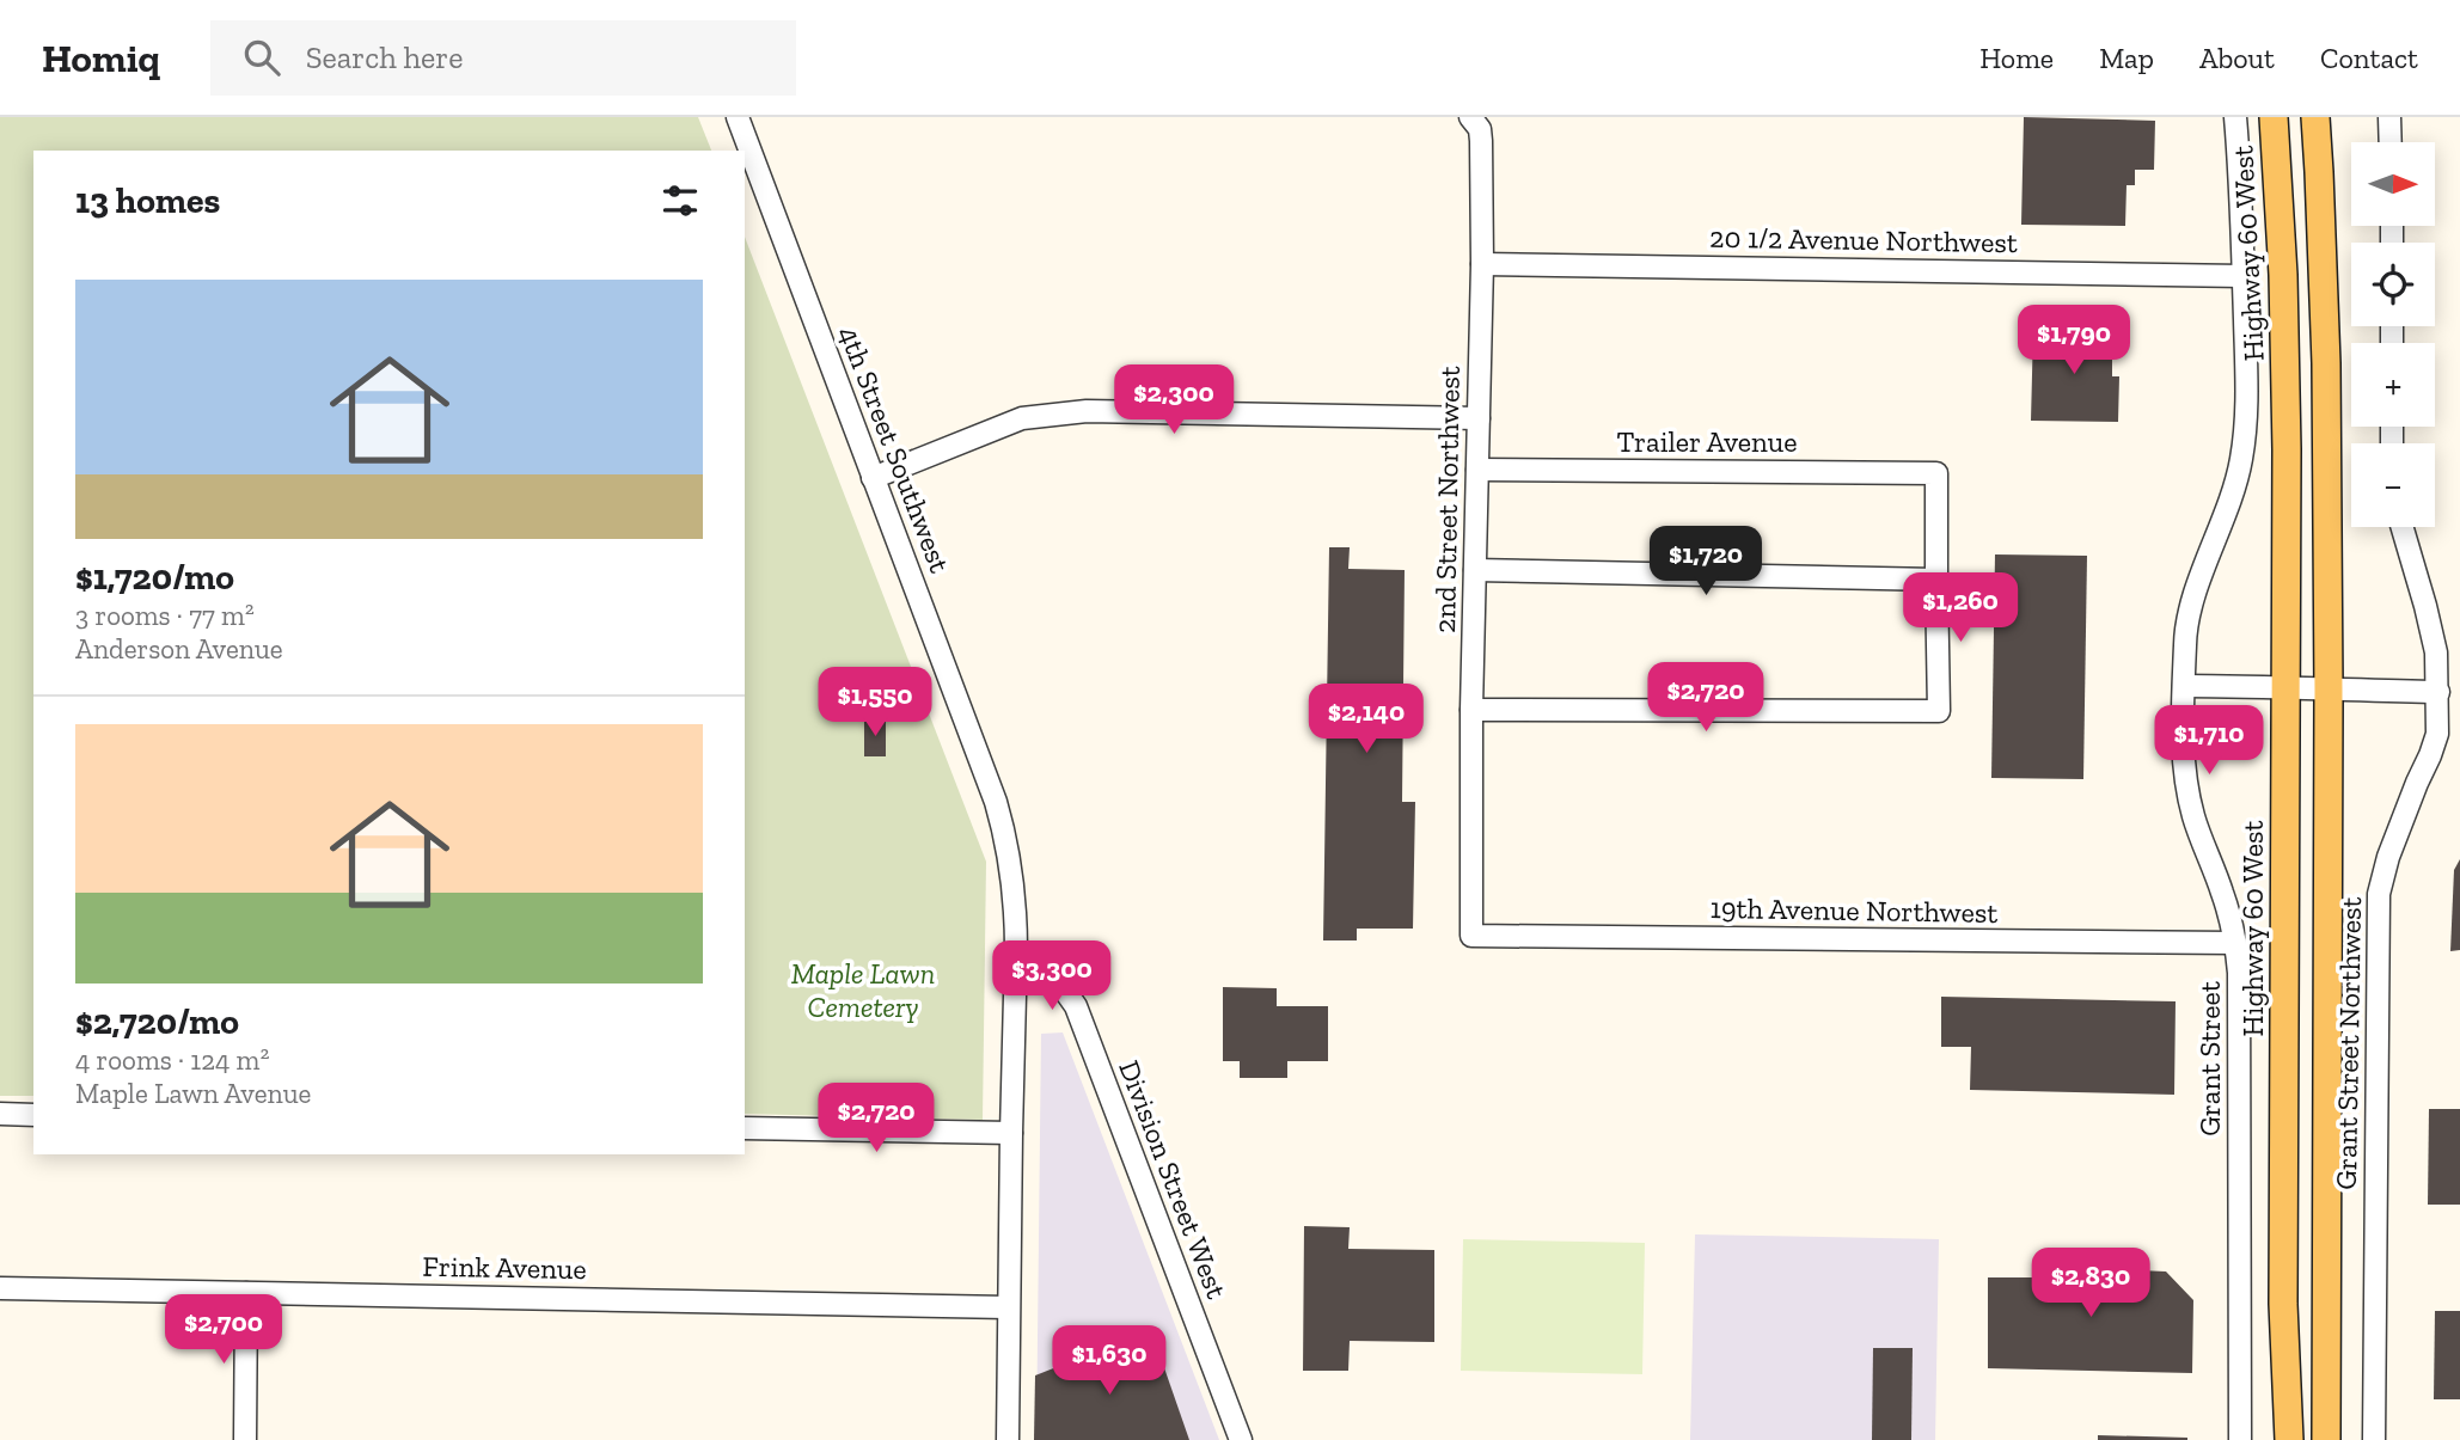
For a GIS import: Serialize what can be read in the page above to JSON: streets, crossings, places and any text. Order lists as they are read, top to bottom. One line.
{"streets":{"main road":["Highway 60 West"],"street":["20 1/2 Avenue Northwest","Trailer Avenue","4th Street Southwest","2nd Street Northwest","19th Avenue Northwest","Grant Street Northwest","Grant Street","Division Street West","Frink Avenue"]},"crossings":[["20 1/2 Avenue Northwest","2nd Street Northwest"],["20 1/2 Avenue Northwest","Grant Street"],["Trailer Avenue","2nd Street Northwest"],["4th Street Southwest","Division Street West"],["2nd Street Northwest","19th Avenue Northwest"],["19th Avenue Northwest","Grant Street"]],"parks":["Maple Lawn Cemetery"],"north":"right","page":{"header":"Homiq","search":"Search here","nav":["Home","Map","About","Contact"],"map_buttons":["+","−"],"heading":"13 homes","list":[{"name":"$1,720/mo","note":"3 rooms · 77 m² · Anderson Avenue"},{"name":"$2,720/mo","note":"4 rooms · 124 m² · Maple Lawn Avenue"}],"price":["$1,790","$2,300","$1,720","$1,260","$2,720","$1,550","$2,140","$1,710","$3,300","$2,720","$2,830","$2,700","$1,630"]}}
